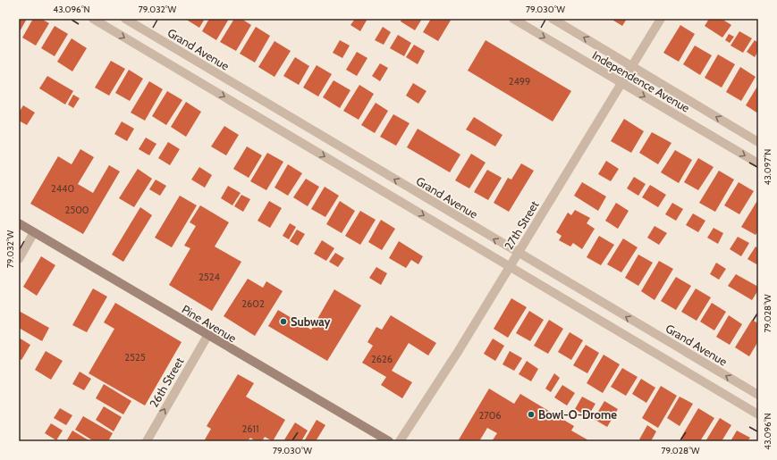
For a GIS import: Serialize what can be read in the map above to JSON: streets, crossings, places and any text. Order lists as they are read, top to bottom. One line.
{"streets":{"main road":["Pine Avenue"],"street":["Grand Avenue","Independence Avenue","27th Street","26th Street"]},"crossings":[["Grand Avenue","27th Street"],["Independence Avenue","27th Street"],["Pine Avenue","26th Street"]],"one_way":["26th Street"],"places":["Subway","Bowl-O-Drome"],"house_numbers":["2499","2440","2500","2524","2602","2525","2626","2706","2611"],"coordinates":["43.096°N","79.032°W","79.030°W","43.097°N","79.028°W"]}
